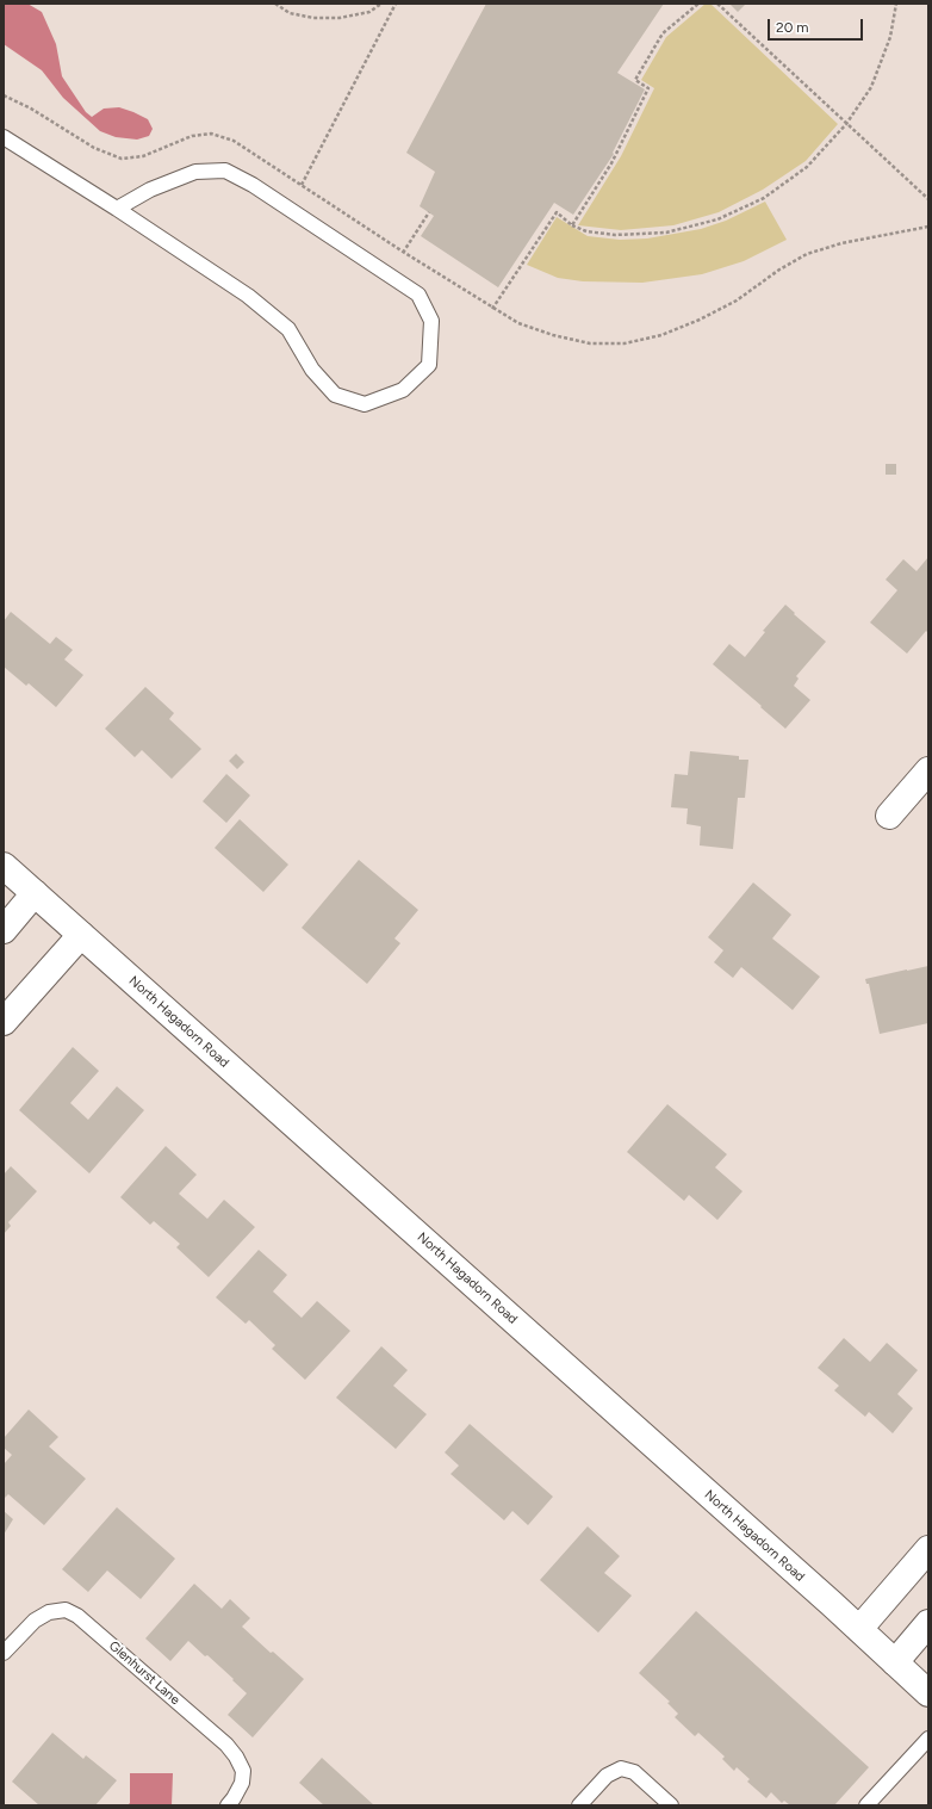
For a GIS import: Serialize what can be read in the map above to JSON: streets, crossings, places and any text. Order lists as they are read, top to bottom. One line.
{"streets":{"street":["North Hagadorn Road"],"lane":["Glenhurst Lane"]},"scale_bar":"20 m"}
